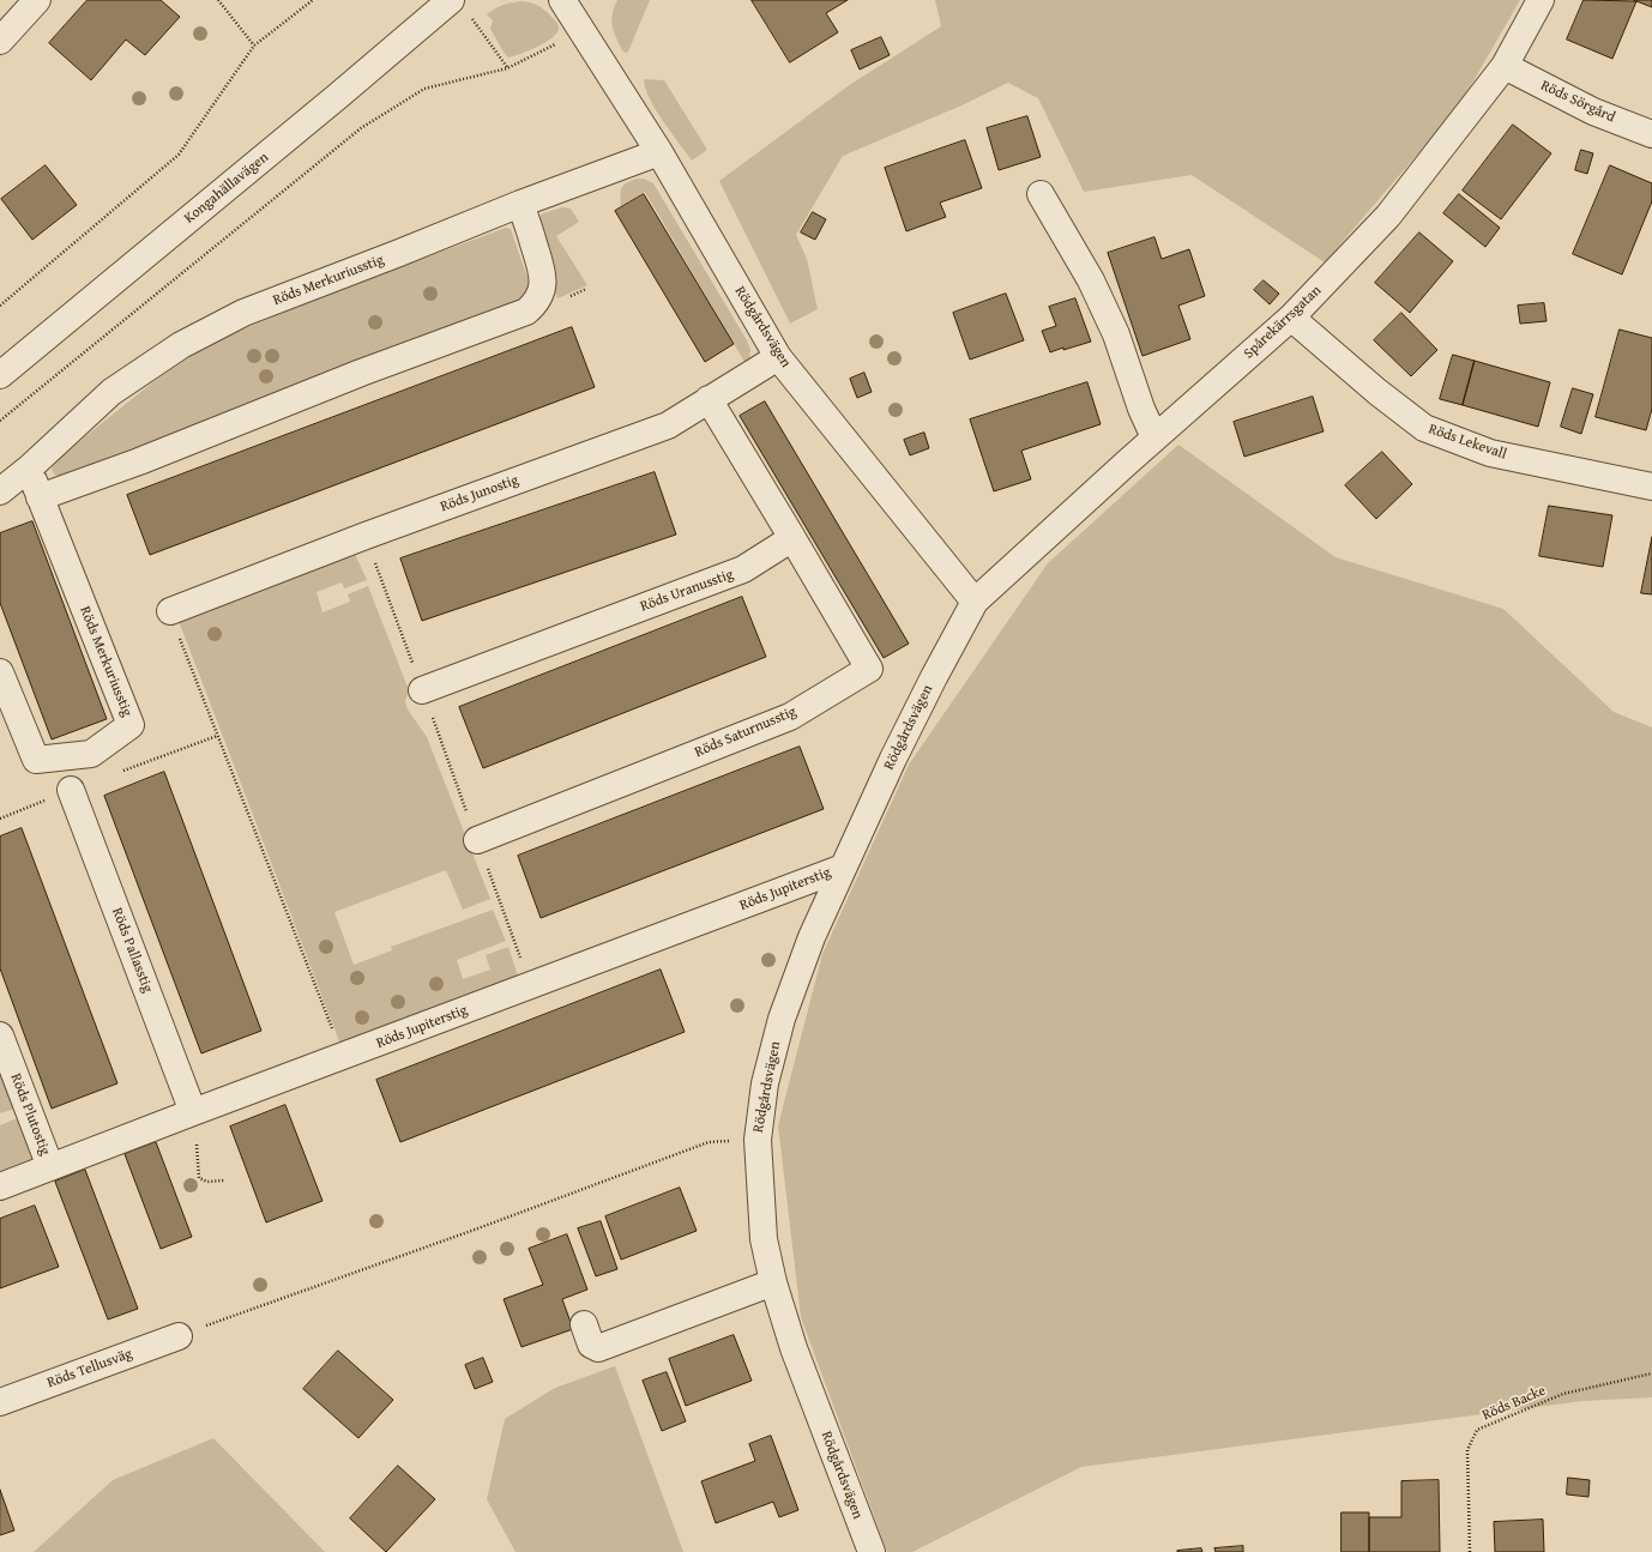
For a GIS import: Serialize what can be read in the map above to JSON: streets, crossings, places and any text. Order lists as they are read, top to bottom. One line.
{"streets":{"street":["Röds Sörgård","Kongahällavägen","Röds Merkuriusstig","Spårekärrsgatan","Rödgårdsvägen","Röds Lekevall","Röds Junostig","Röds Uranusstig","Röds Saturnusstig","Röds Jupiterstig","Röds Pallasstig","Röds Plutostig","Röds Tellusväg"],"path":["Röds Backe"]},"crossings":[["Röds Sörgård","Spårekärrsgatan"],["Röds Merkuriusstig","Rödgårdsvägen"],["Spårekärrsgatan","Rödgårdsvägen"],["Spårekärrsgatan","Röds Lekevall"],["Rödgårdsvägen","Röds Junostig"],["Rödgårdsvägen","Röds Jupiterstig"],["Röds Uranusstig","Röds Saturnusstig"],["Röds Jupiterstig","Röds Pallasstig"],["Röds Jupiterstig","Röds Plutostig"]]}
